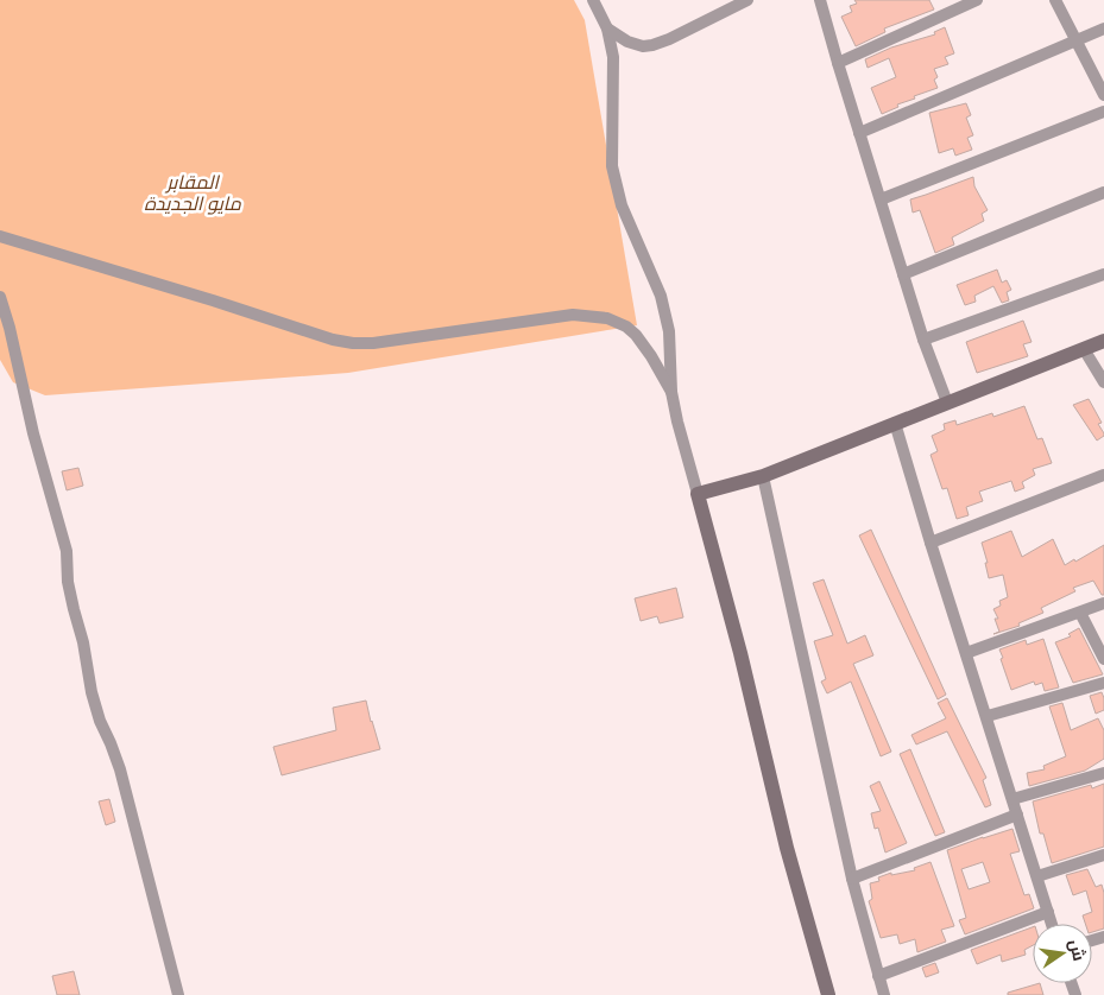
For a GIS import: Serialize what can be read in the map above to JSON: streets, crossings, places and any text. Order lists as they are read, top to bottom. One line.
{"parks":["المقابر مايو الجديدة"],"north":"right"}
